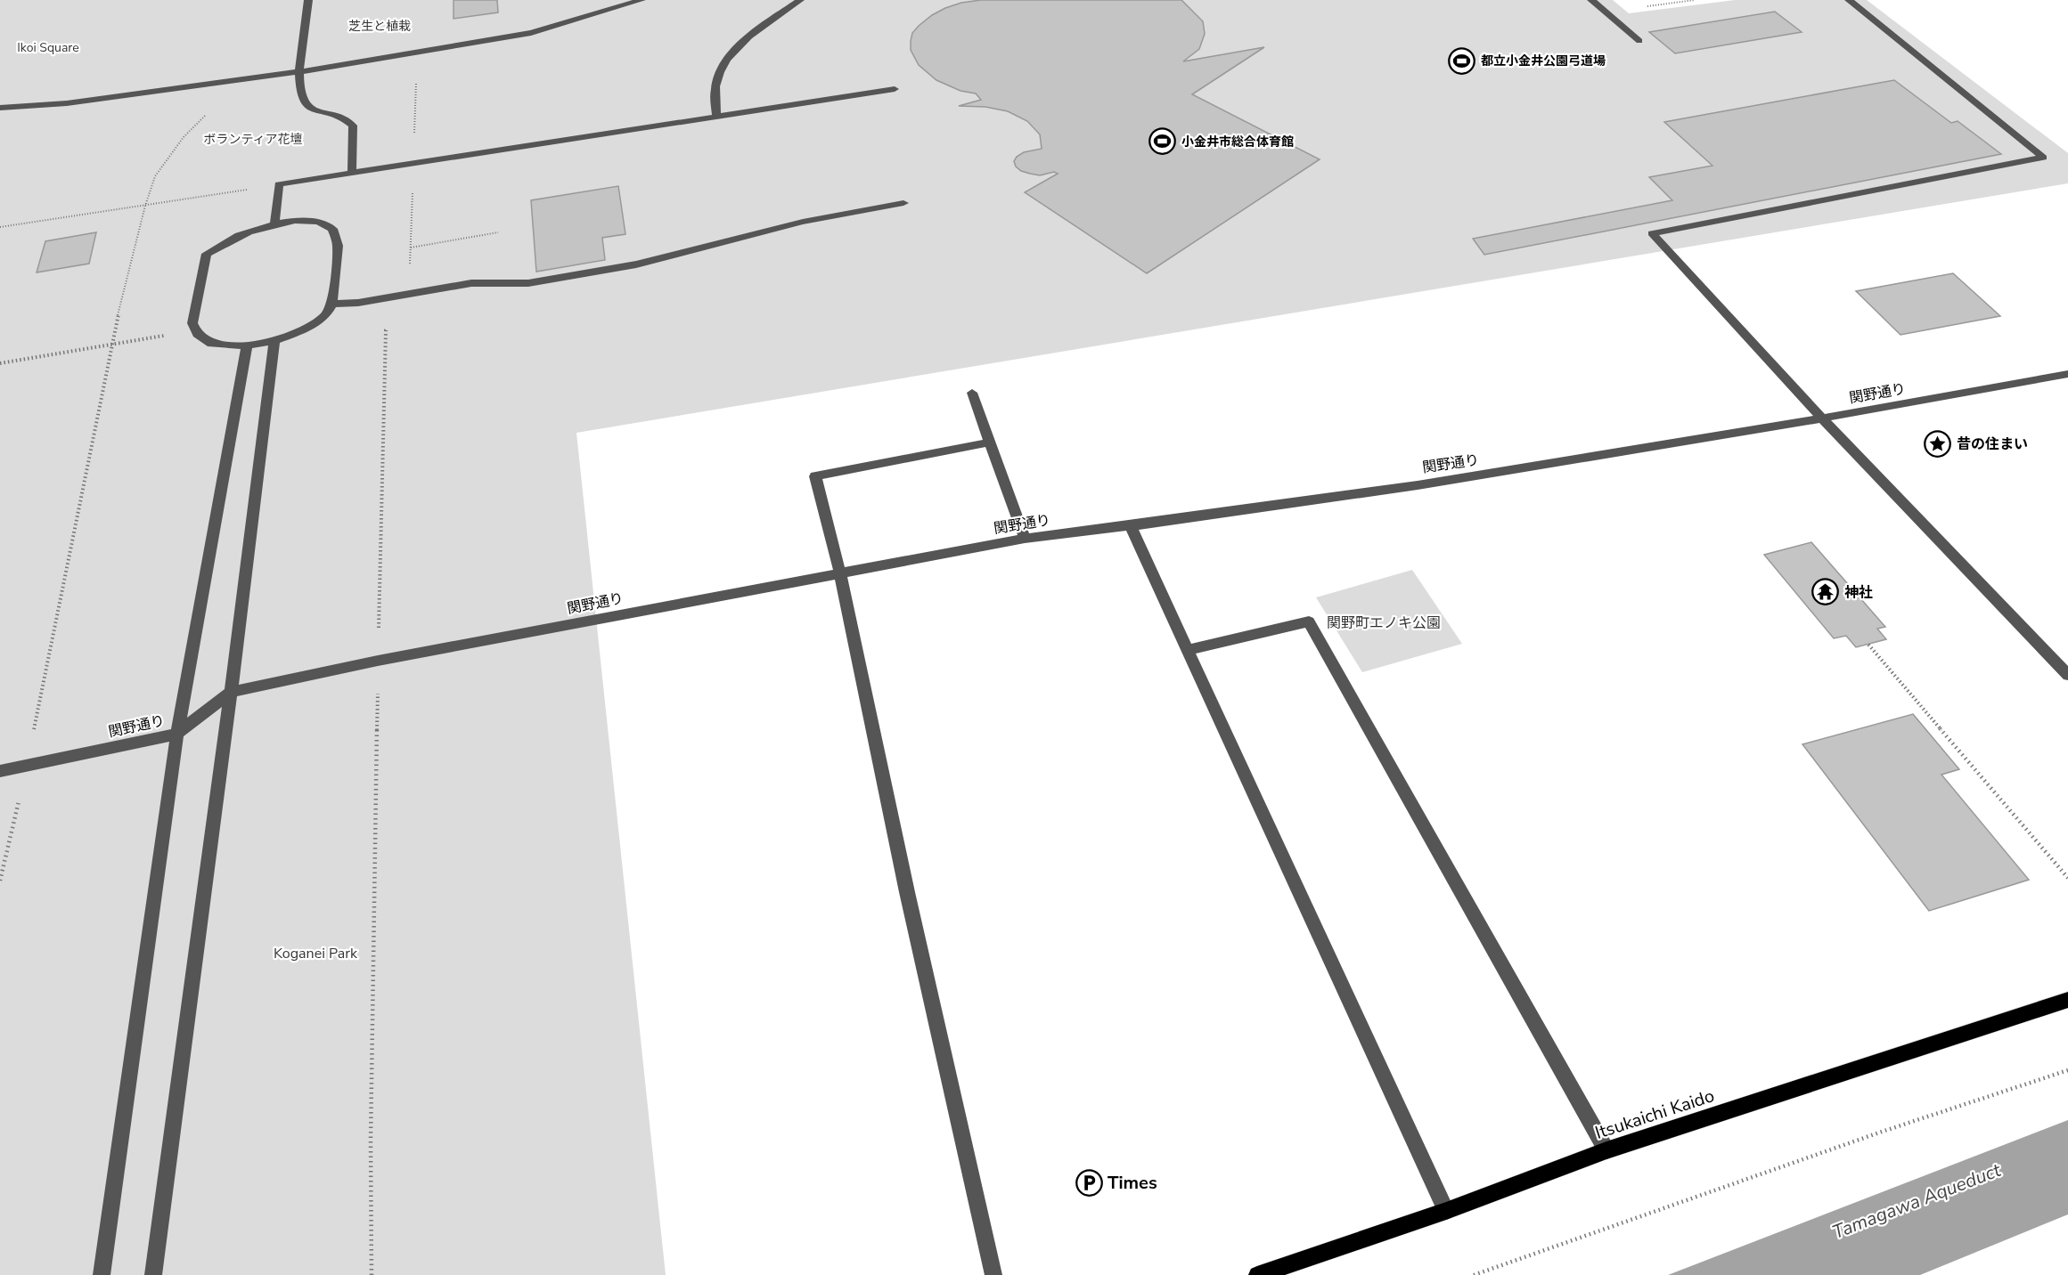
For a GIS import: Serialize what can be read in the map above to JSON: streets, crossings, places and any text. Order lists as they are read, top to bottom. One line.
{"streets":{"main road":["Itsukaichi Kaido"],"street":["関野通り"]},"water":["Tamagawa Aqueduct"],"parks":["芝生と植栽","Ikoi Square","ボランティア花壇","関野町エノキ公園","Koganei Park"],"places":{"sports":["都立小金井公園弓道場","小金井市総合体育館"],"place":["昔の住まい"],"temple":["神社"],"parking":["Times"]}}
